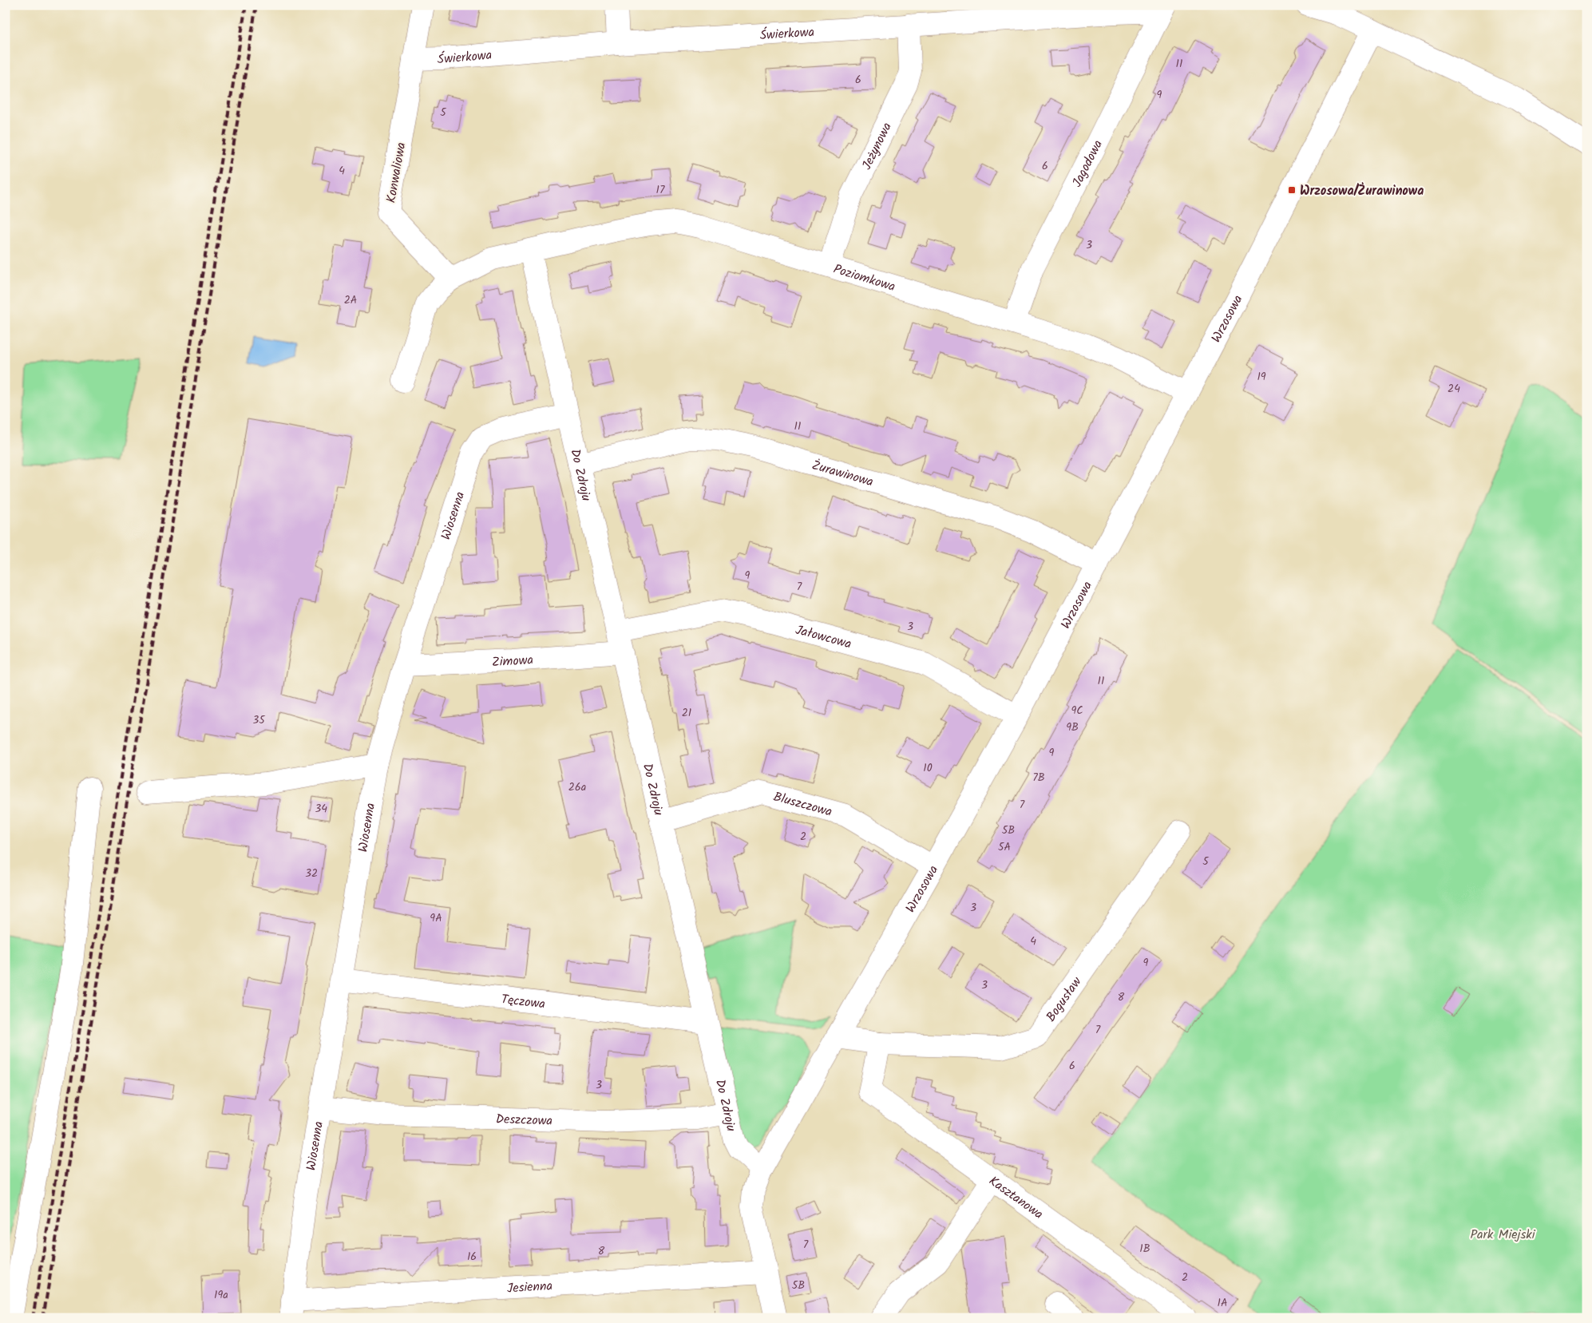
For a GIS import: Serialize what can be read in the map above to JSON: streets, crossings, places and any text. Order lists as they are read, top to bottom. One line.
{"streets":{"street":["Świerkowa","Jeżynowa","Jagodowa","Konwaliowa","Poziomkowa","Wrzosowa","Żurawinowa","Do Zdroju","Wiosenna","Jałowcowa","Zimowa","Bluszczowa","Bogusław","Tęczowa","Deszczowa","Kasztanowa","Jesienna"]},"crossings":[["Świerkowa","Jeżynowa"],["Świerkowa","Jagodowa"],["Świerkowa","Konwaliowa"],["Jeżynowa","Poziomkowa"],["Jagodowa","Poziomkowa"],["Poziomkowa","Wrzosowa"],["Poziomkowa","Do Zdroju"],["Wrzosowa","Żurawinowa"],["Wrzosowa","Do Zdroju"],["Wrzosowa","Jałowcowa"],["Wrzosowa","Bluszczowa"],["Wrzosowa","Bogusław"],["Żurawinowa","Do Zdroju"],["Do Zdroju","Wiosenna"],["Do Zdroju","Jałowcowa"],["Do Zdroju","Zimowa"],["Do Zdroju","Bluszczowa"],["Do Zdroju","Tęczowa"],["Do Zdroju","Deszczowa"],["Wiosenna","Zimowa"],["Wiosenna","Tęczowa"],["Wiosenna","Deszczowa"],["Wiosenna","Jesienna"]],"parks":["Park Miejski"],"places":{"transit":["Wrzosowa/Żurawinowa"]},"house_numbers":["11","6","9","5","6","4","17","3","2A","19","24","11","9","7","3","11","9C","21","35","9B","9","10","7B","26a","7","34","5B","2","5A","5","32","3","9A","4","9","3","8","7","6","3","7","1B","8","16","2","5B","19a","1A"]}
